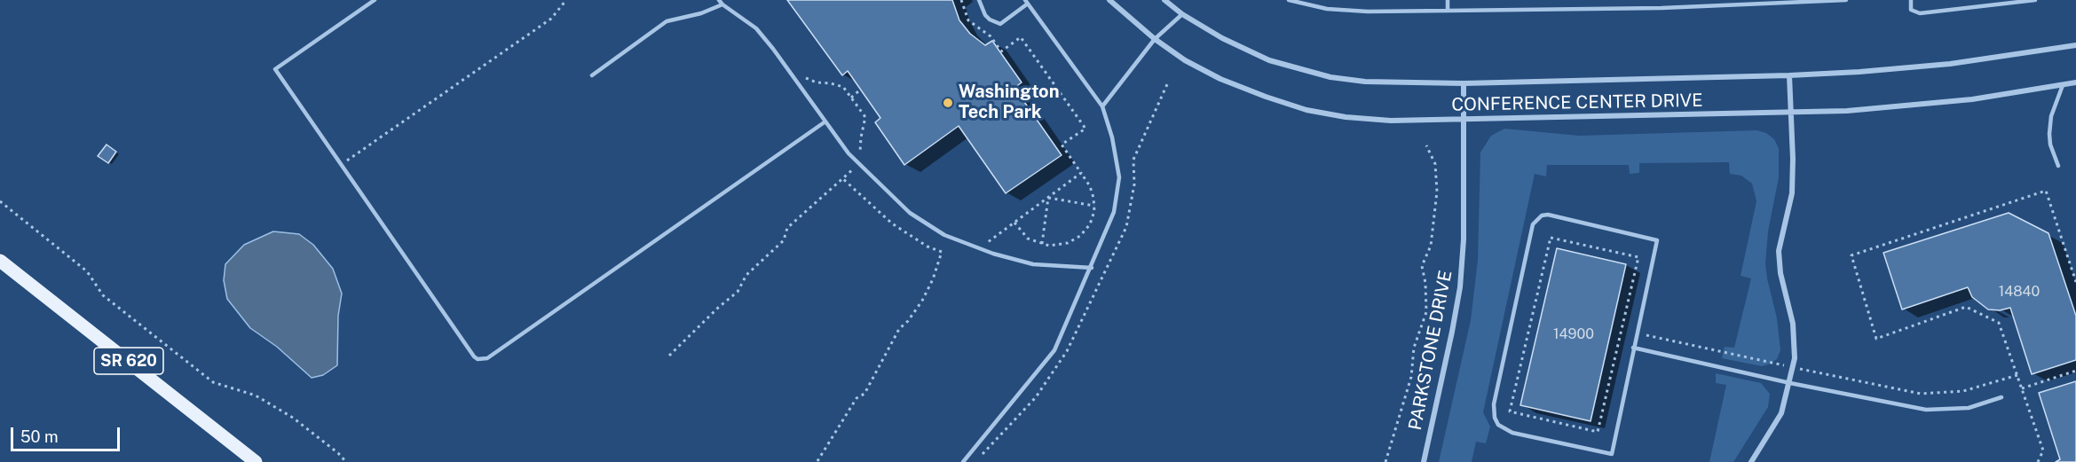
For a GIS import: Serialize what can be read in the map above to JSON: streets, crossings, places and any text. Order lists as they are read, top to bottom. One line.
{"streets":{"main road":["SR 620"],"street":["CONFERENCE CENTER DRIVE","PARKSTONE DRIVE"]},"crossings":[["CONFERENCE CENTER DRIVE","PARKSTONE DRIVE"]],"places":["Washington Tech Park"],"house_numbers":["14840","14900"],"scale_bar":"50 m"}
